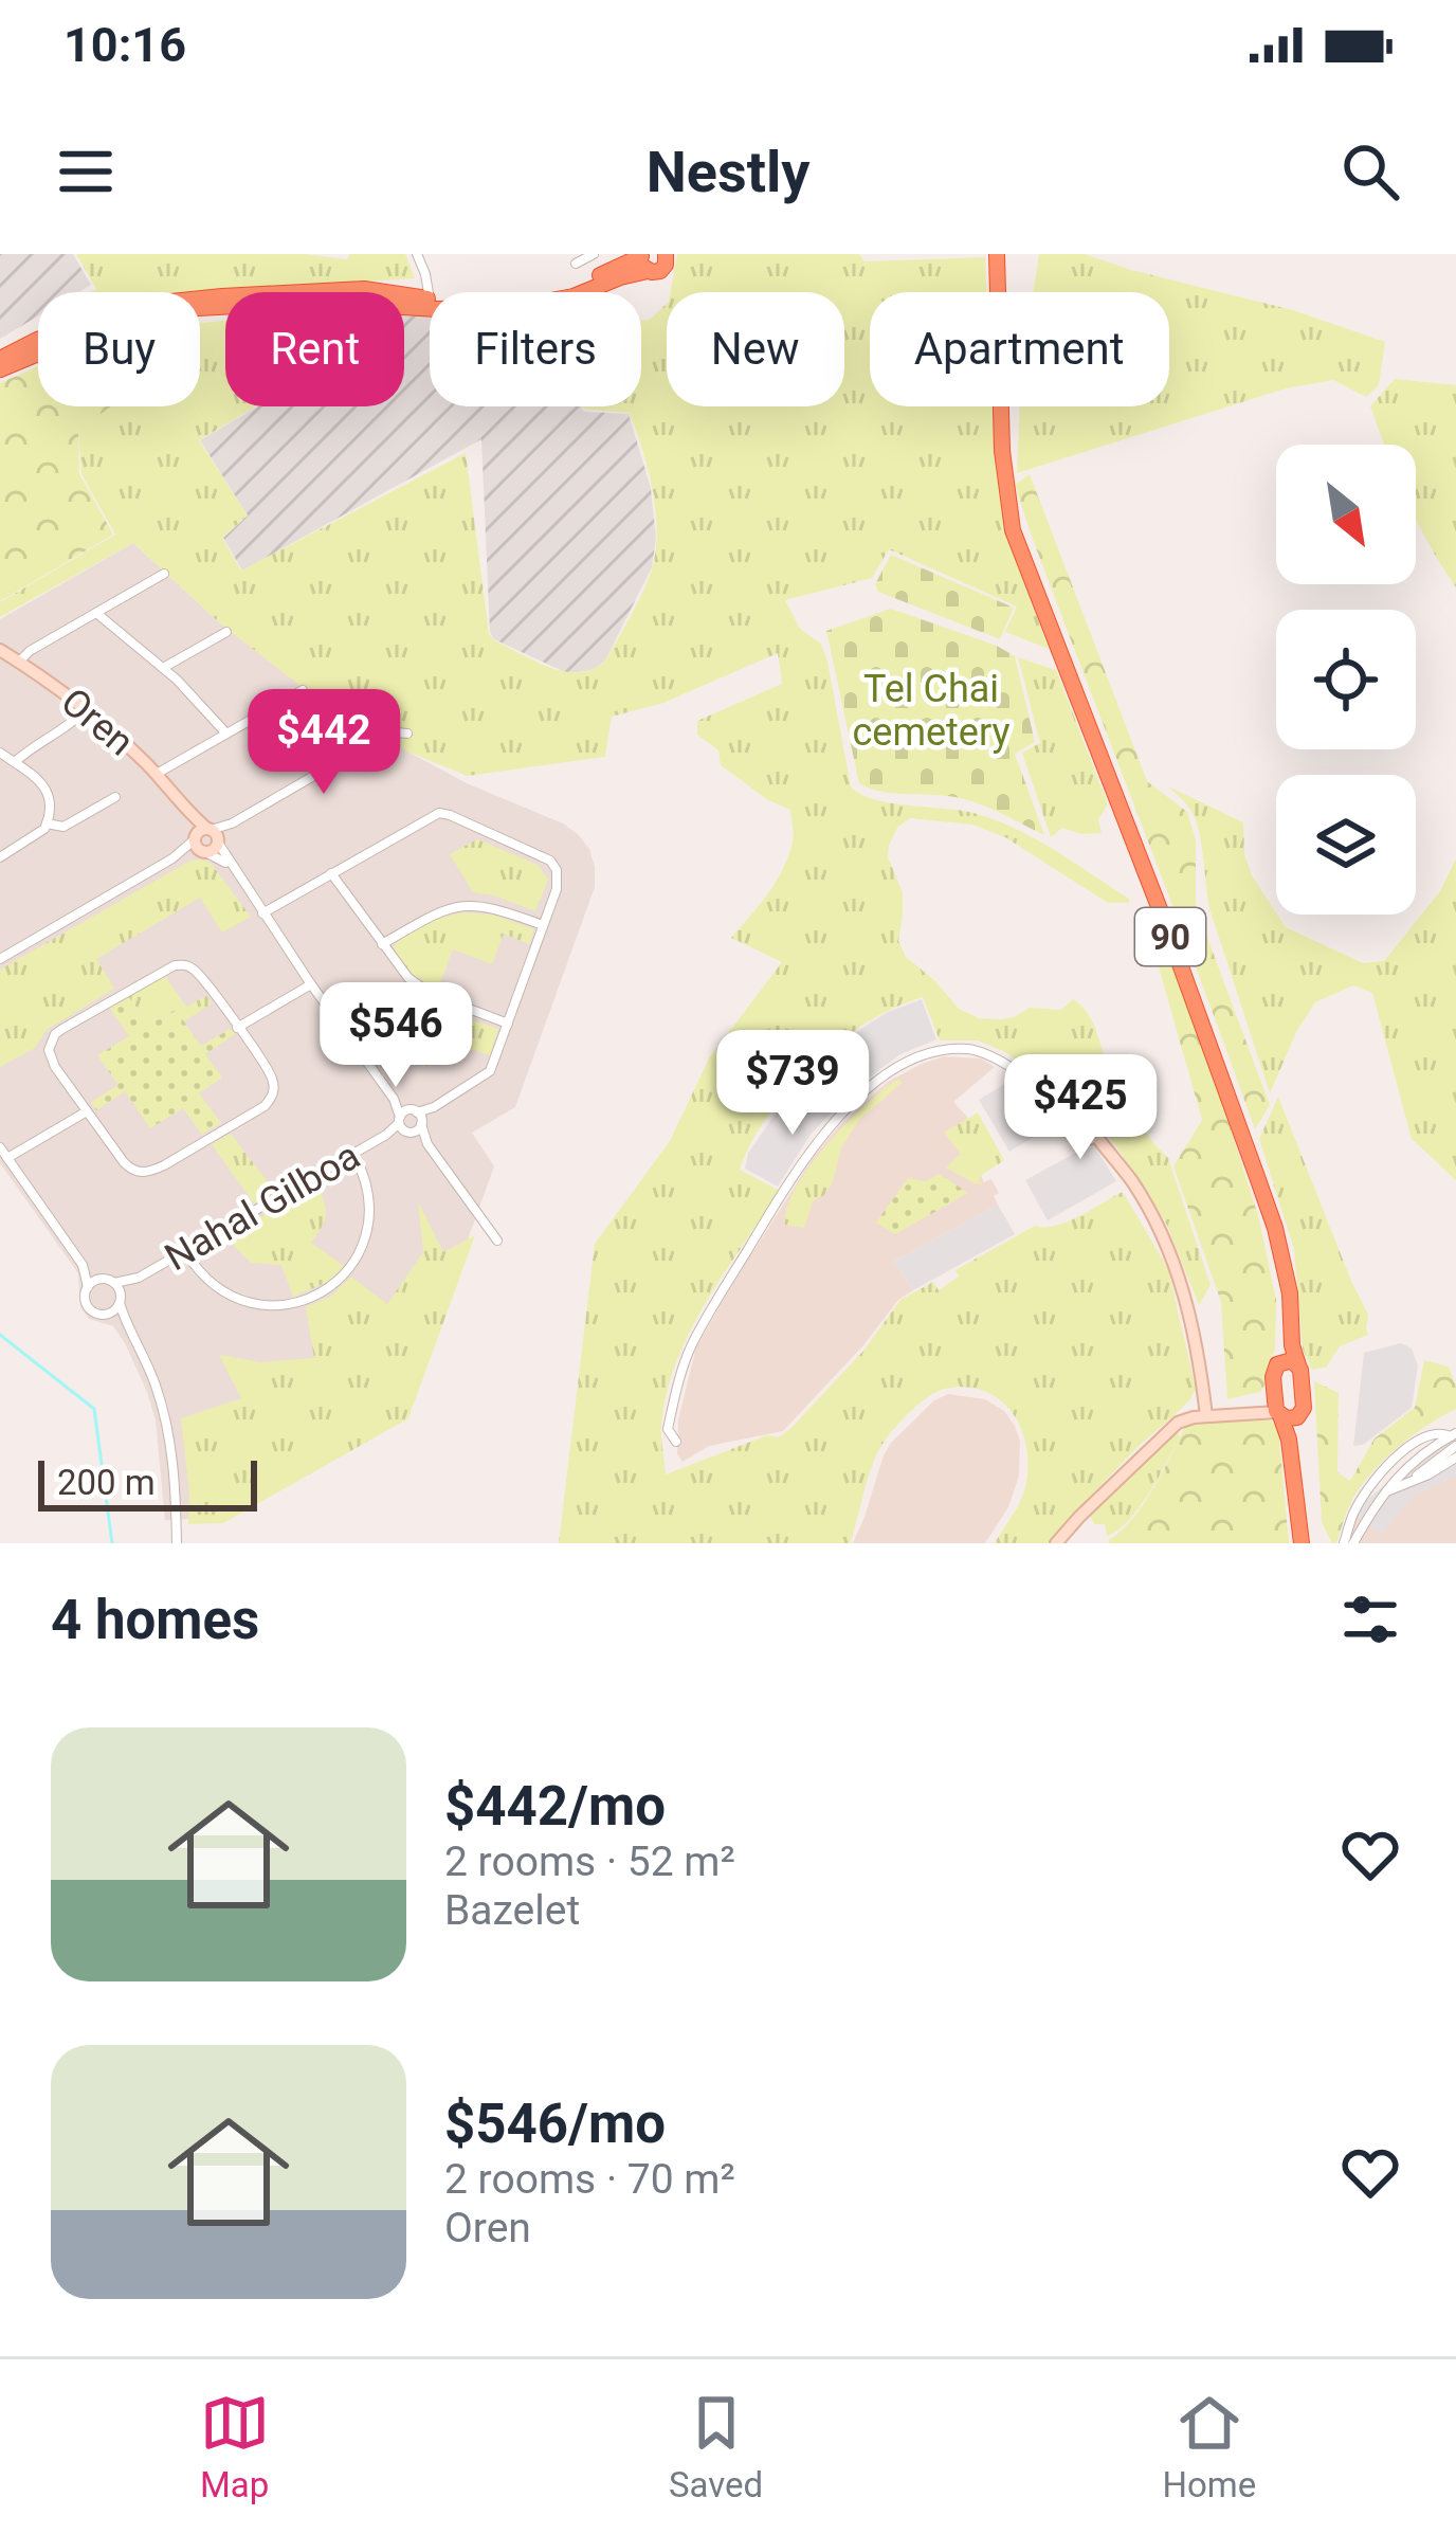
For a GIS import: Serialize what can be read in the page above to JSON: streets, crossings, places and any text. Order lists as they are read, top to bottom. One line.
{"streets":{"highway":["90"],"street":["Oren","Nahal Gilboa"]},"crossings":[["Oren","Nahal Gilboa"]],"parks":["Tel Chai cemetery"],"scale_bar":"200 m","north":"bottom right","page":{"status":"10:16","header":"Nestly","chip":["Buy","Rent","Filters","New","Apartment"],"price":["$442","$546","$739","$425"],"scale":"200 m","heading":"4 homes","list":[{"name":"$442/mo","note":"2 rooms · 52 m² · Bazelet"},{"name":"$546/mo","note":"2 rooms · 70 m² · Oren"}],"tabs":["Map","Saved","Home"]}}
